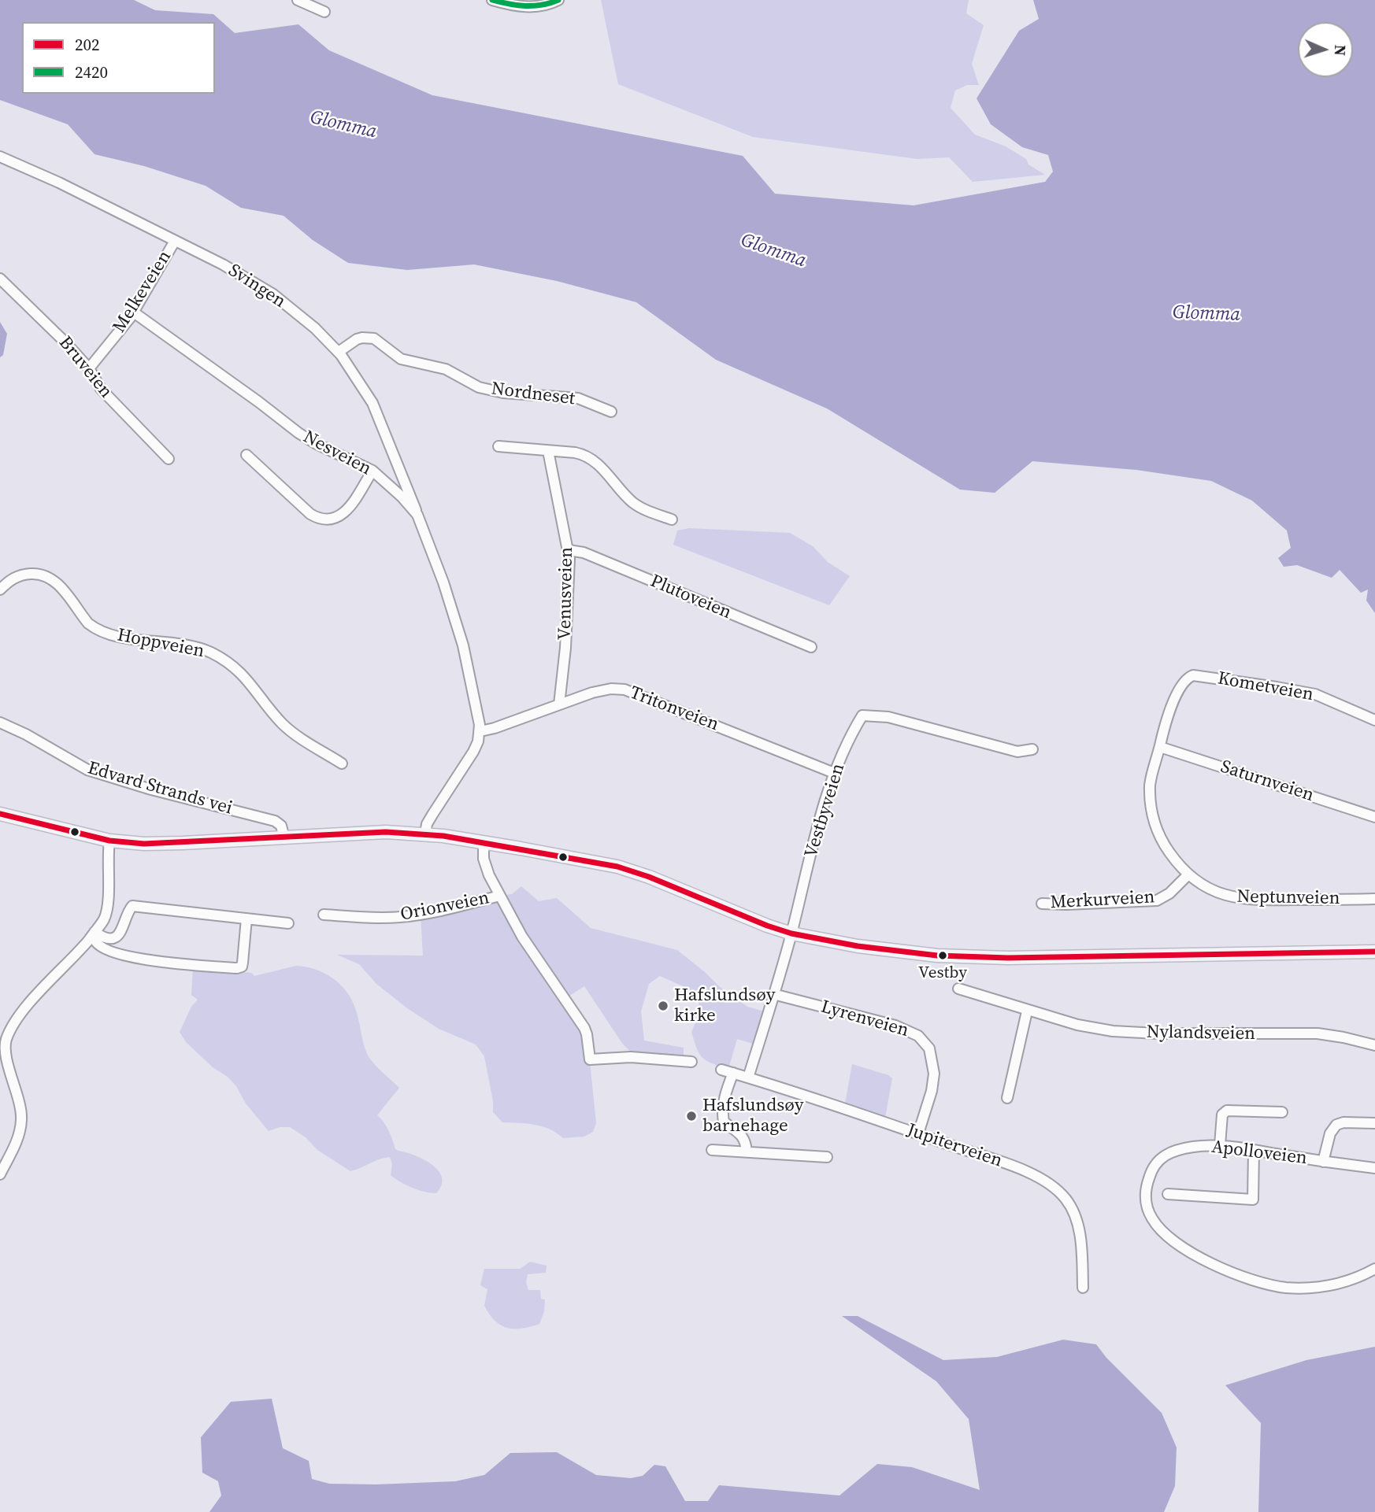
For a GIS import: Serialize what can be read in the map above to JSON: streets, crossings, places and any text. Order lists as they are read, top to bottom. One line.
{"streets":{"street":["Svingen","Melkeveien","Bruveien","Nordneset","Nesveien","Venusveien","Plutoveien","Hoppveien","Kometveien","Tritonveien","Saturnveien","Edvard Strands vei","Vestbyveien","Neptunveien","Merkurveien","Orionveien","Lyrenveien","Nylandsveien","Jupiterveien","Apolloveien"]},"crossings":[["Svingen","Melkeveien"],["Svingen","Nordneset"],["Svingen","Nesveien"],["Melkeveien","Bruveien"],["Melkeveien","Nesveien"],["Nesveien","Tritonveien"],["Venusveien","Plutoveien"],["Venusveien","Tritonveien"],["Kometveien","Neptunveien"],["Tritonveien","Vestbyveien"],["Saturnveien","Neptunveien"],["Vestbyveien","Lyrenveien"],["Vestbyveien","Jupiterveien"],["Neptunveien","Merkurveien"],["Lyrenveien","Jupiterveien"]],"water":["Glomma"],"places":["Vestby","Hafslundsøy kirke","Hafslundsøy barnehage"],"lines":["transit line 2420","transit line 202"],"legend":["202","2420"],"north":"right"}
